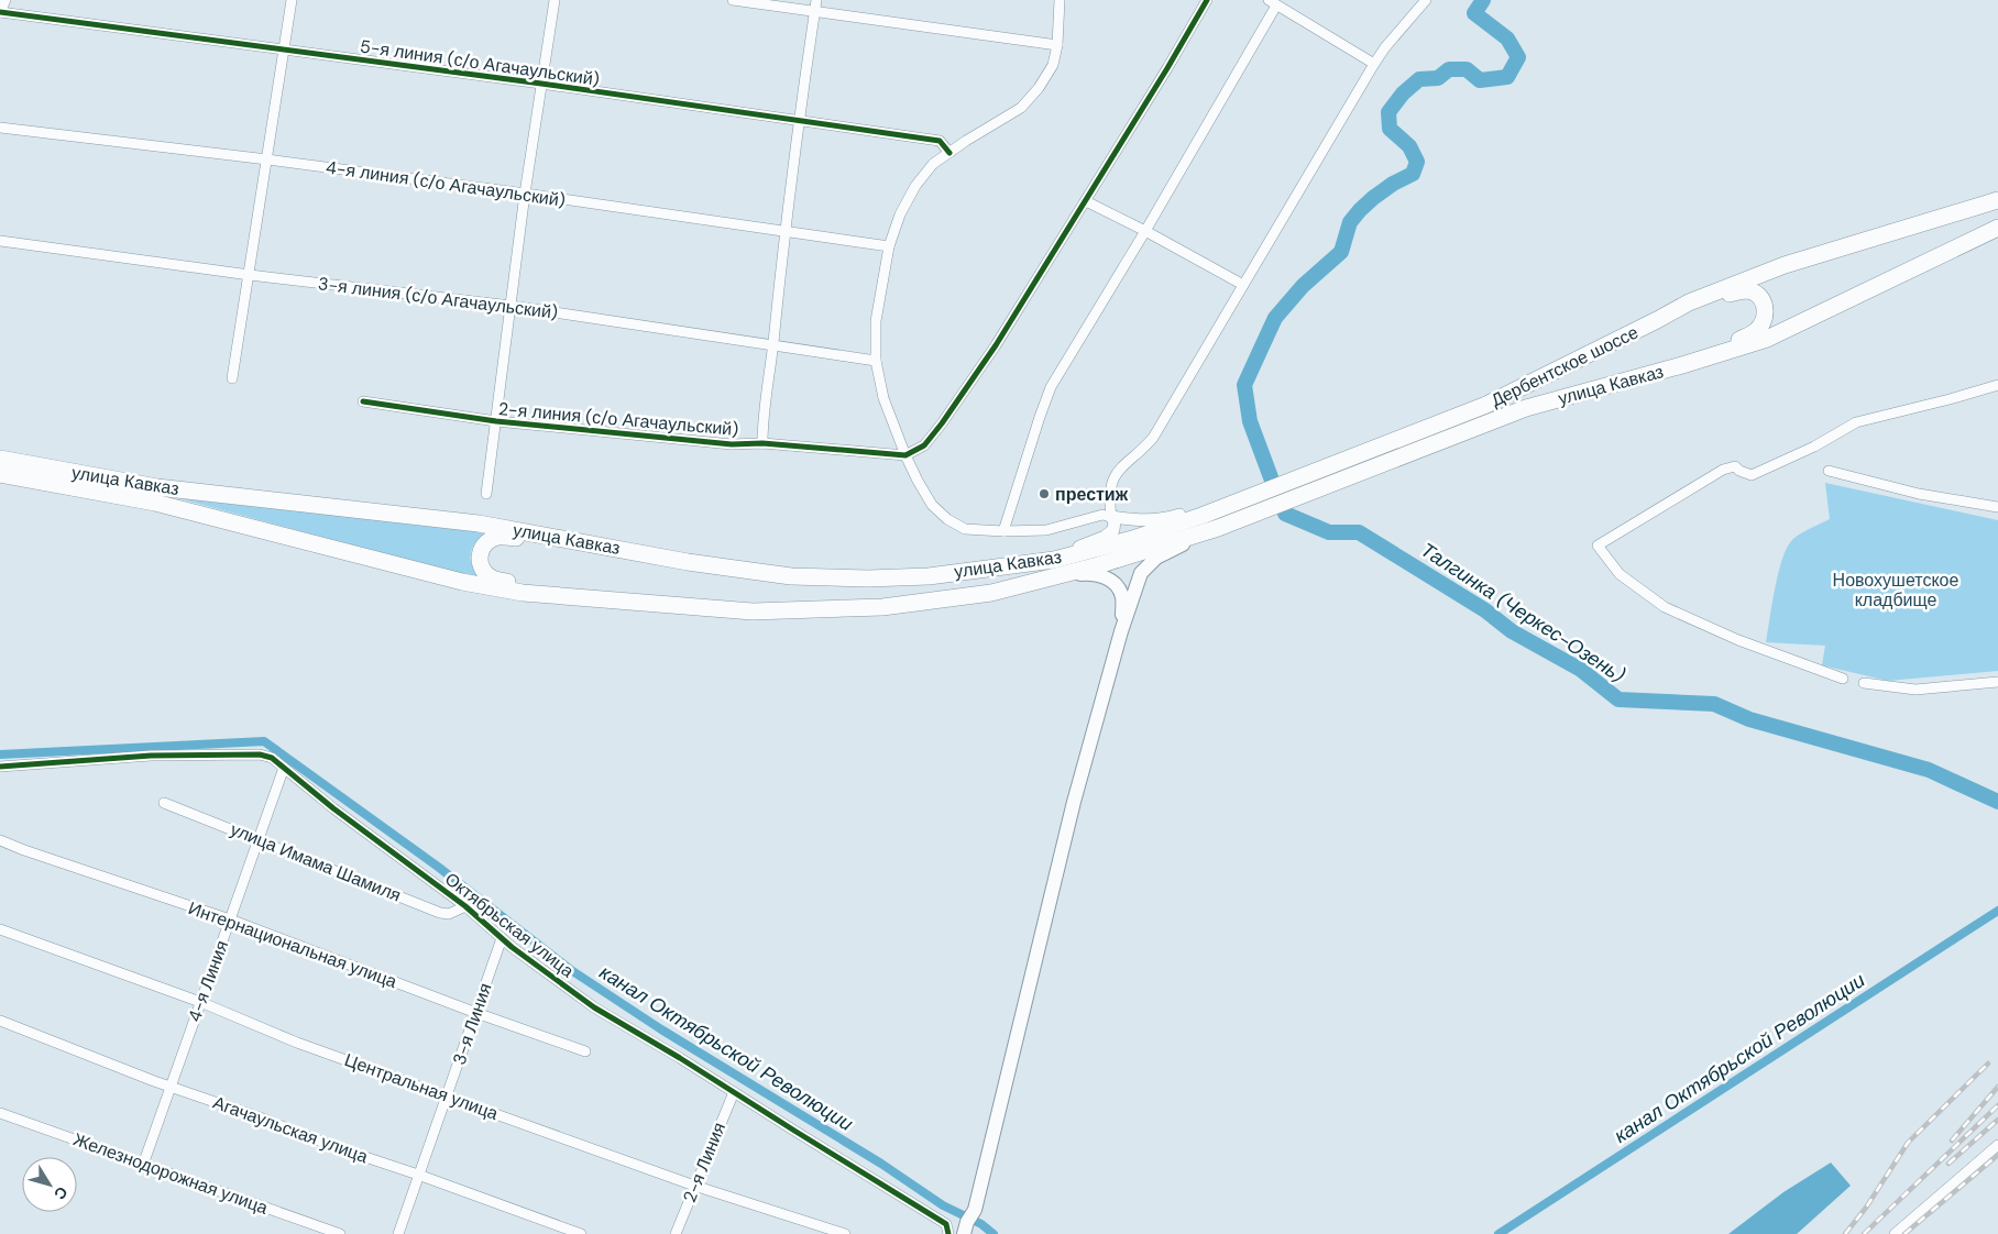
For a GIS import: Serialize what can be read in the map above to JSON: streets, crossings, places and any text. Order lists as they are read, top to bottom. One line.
{"streets":{"highway":["Дербентское шоссе","улица Кавказ"],"street":["5-я линия (с/о Агачаульский)","4-я линия (с/о Агачаульский)","3-я линия (с/о Агачаульский)","2-я линия (с/о Агачаульский)","улица Имама Шамиля","Октябрьская улица","Интернациональная улица","4-я Линия","3-я Линия","Центральная улица","Агачаульская улица","2-я Линия","Железнодорожная улица"]},"crossings":[["Дербентское шоссе","улица Кавказ"],["улица Имама Шамиля","Октябрьская улица"],["улица Имама Шамиля","4-я Линия"],["Октябрьская улица","4-я Линия"],["Октябрьская улица","3-я Линия"],["Октябрьская улица","2-я Линия"],["Интернациональная улица","4-я Линия"],["Интернациональная улица","3-я Линия"],["4-я Линия","Центральная улица"],["4-я Линия","Агачаульская улица"],["4-я Линия","Железнодорожная улица"],["3-я Линия","Центральная улица"],["3-я Линия","Агачаульская улица"],["Центральная улица","2-я Линия"]],"water":["Талгинка (Черкес-Озень)","канал Октябрьской Революции"],"parks":["Новохушетское кладбище"],"places":["престиж"],"north":"bottom right"}
